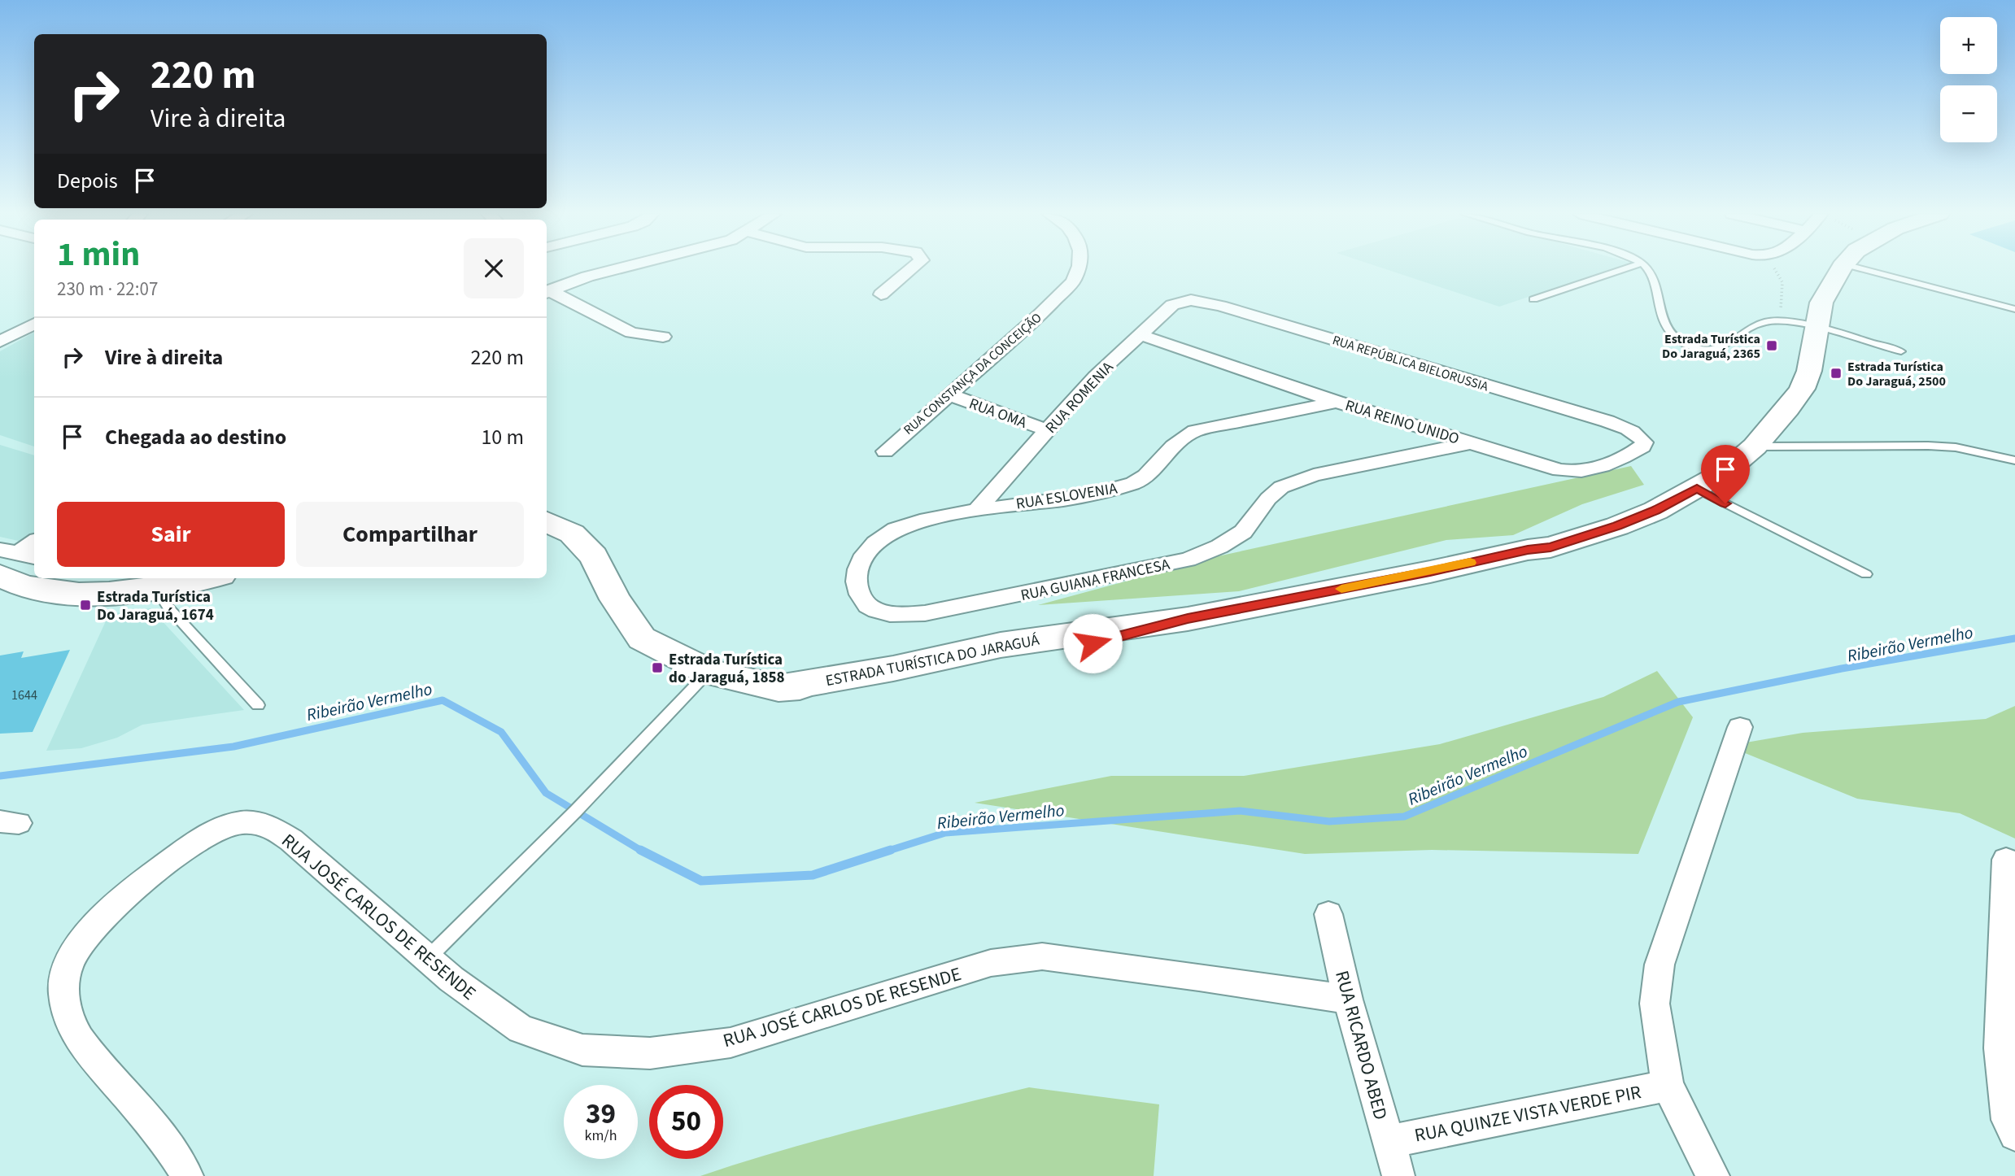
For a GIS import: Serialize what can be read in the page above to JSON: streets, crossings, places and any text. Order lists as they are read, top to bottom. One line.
{"streets":{"main road":["ESTRADA TURÍSTICA DO JARAGUÁ"],"street":["RUA REPÚBLICA BIELORUSSIA","RUA CONSTANÇA DA CONCEIÇÃO","RUA ROMENIA","RUA OMA","RUA REINO UNIDO","RUA ESLOVENIA","RUA GUIANA FRANCESA","RUA JOSÉ CARLOS DE RESENDE","RUA RICARDO ABED","RUA QUINZE VISTA VERDE PIR"]},"crossings":[["RUA REPÚBLICA BIELORUSSIA","RUA ROMENIA"],["RUA REPÚBLICA BIELORUSSIA","RUA REINO UNIDO"],["RUA CONSTANÇA DA CONCEIÇÃO","RUA OMA"],["RUA ROMENIA","RUA OMA"],["RUA ROMENIA","RUA REINO UNIDO"],["RUA ROMENIA","RUA ESLOVENIA"],["RUA ROMENIA","RUA GUIANA FRANCESA"],["RUA REINO UNIDO","RUA ESLOVENIA"],["RUA REINO UNIDO","RUA GUIANA FRANCESA"],["RUA ESLOVENIA","RUA GUIANA FRANCESA"],["RUA JOSÉ CARLOS DE RESENDE","RUA RICARDO ABED"],["RUA RICARDO ABED","RUA QUINZE VISTA VERDE PIR"]],"water":["Ribeirão Vermelho"],"places":{"transit":["Estrada Turística Do Jaraguá, 2365","Estrada Turística Do Jaraguá, 2500","Estrada Turística Do Jaraguá, 1674","Estrada Turística do Jaraguá, 1858"]},"house_numbers":["1644"],"page":{"map_buttons":["+","−"],"turn":["220 m","Vire à direita"],"then":"Depois","heading":["1 min","230 m · 22:07"],"list":[{"name":"Vire à direita","value":"220 m"},{"name":"Chegada ao destino","value":"10 m"}],"buttons":["Sair","Compartilhar"],"speed":"39 km/h","limit":"50"}}
